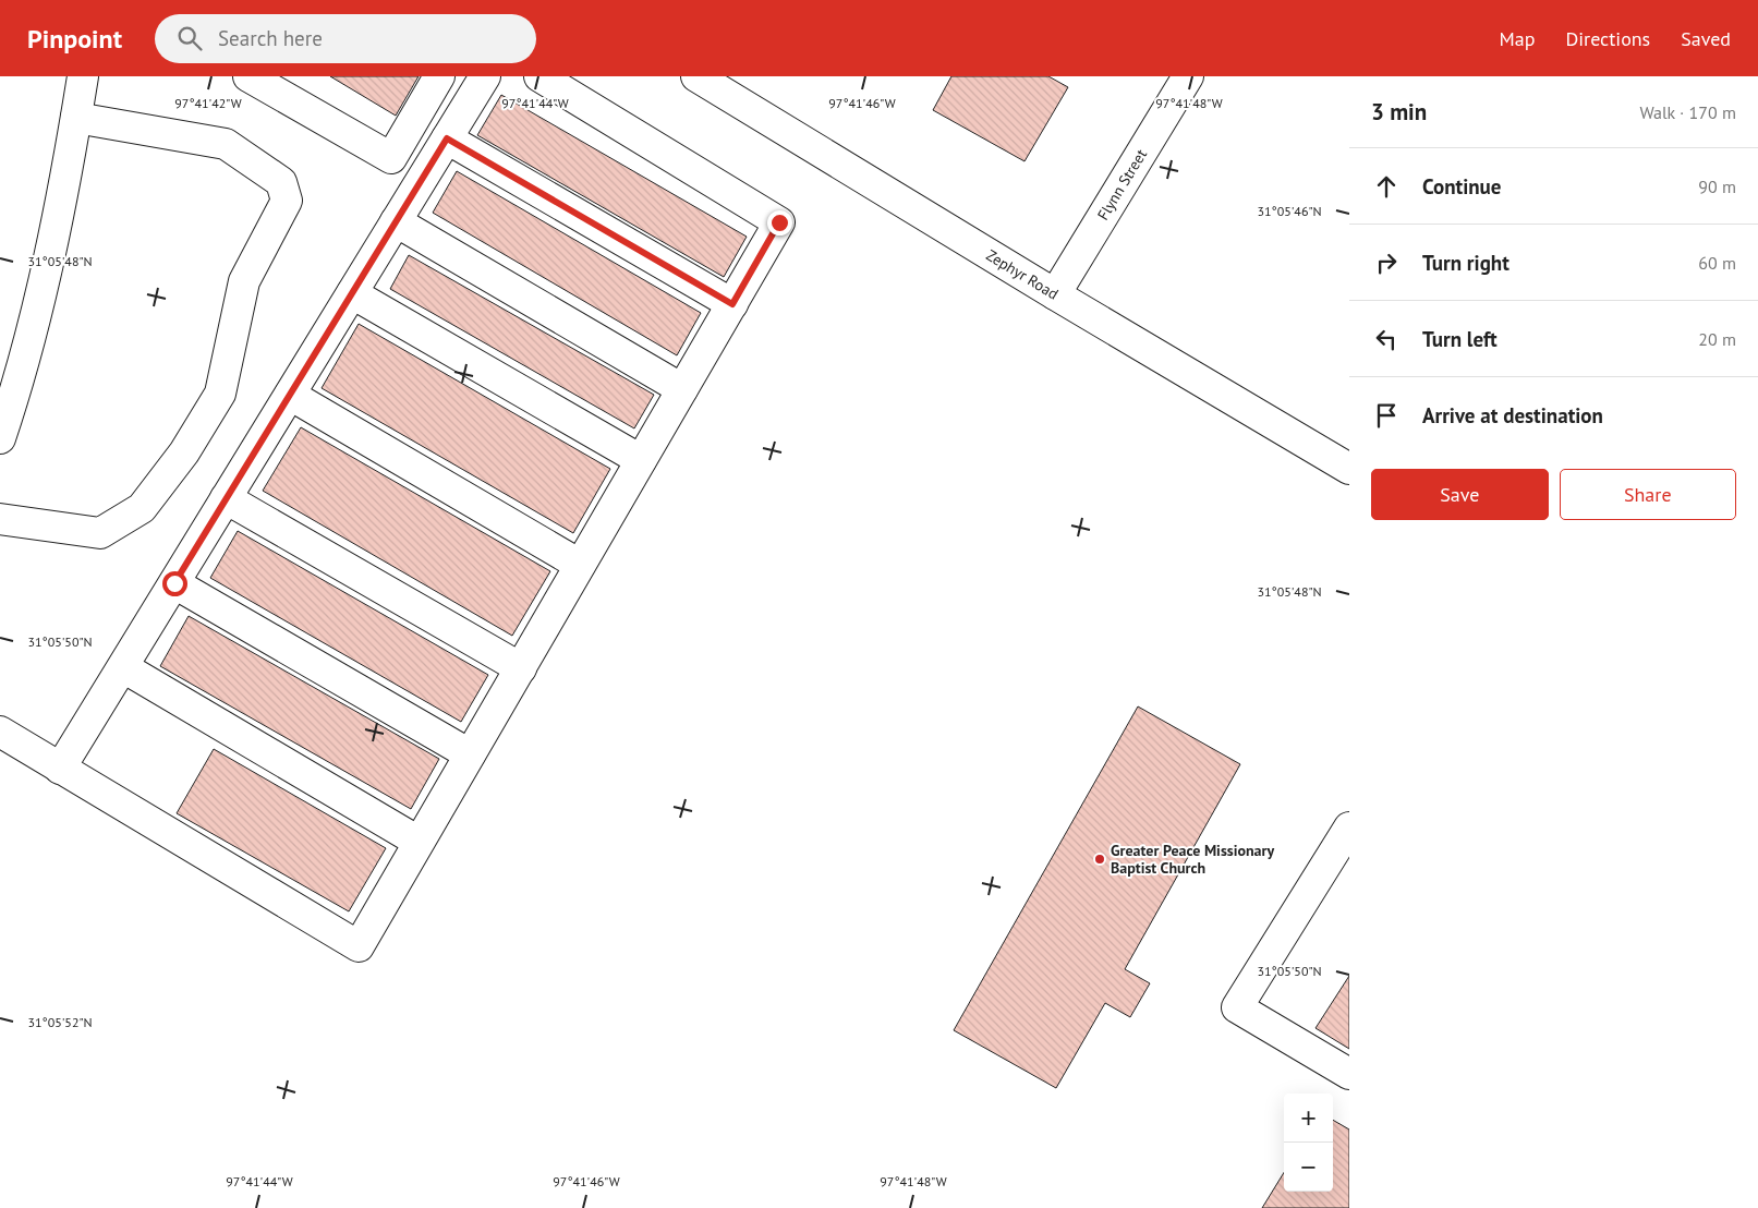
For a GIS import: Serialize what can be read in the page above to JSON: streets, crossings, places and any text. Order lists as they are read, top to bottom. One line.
{"streets":{"street":["Flynn Street","Zephyr Road"]},"crossings":[["Flynn Street","Zephyr Road"]],"places":["Greater Peace Missionary Baptist Church"],"page":{"header":"Pinpoint","search":"Search here","nav":["Map","Directions","Saved"],"heading":["3 min","Walk · 170 m"],"list":[["Continue","90 m"],["Turn right","60 m"],["Turn left","20 m"],"Arrive at destination"],"buttons":["Save","Share"],"map_buttons":["+","−"]},"coordinates":["97°41'42\"W","97°41'44\"W","97°41'46\"W","97°41'48\"W","31°05'46\"N","31°05'48\"N","31°05'50\"N","31°05'52\"N"]}
